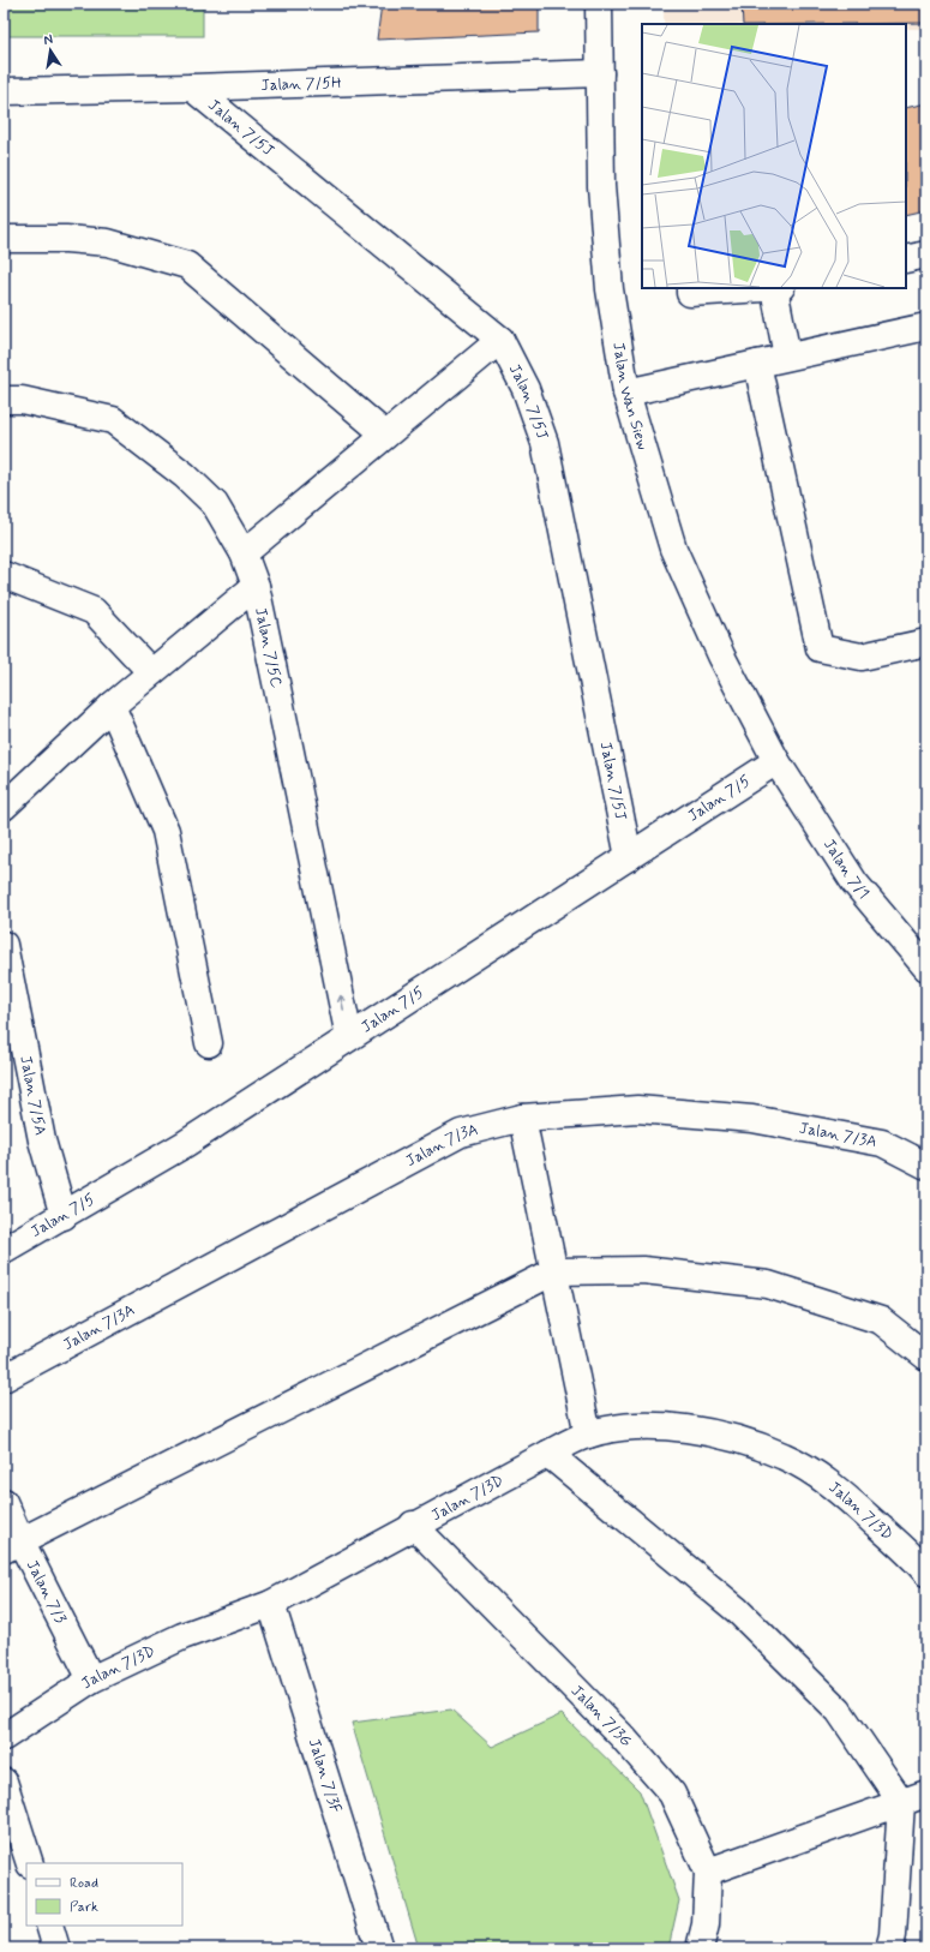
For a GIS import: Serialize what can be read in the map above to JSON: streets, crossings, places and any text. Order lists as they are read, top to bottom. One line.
{"streets":{"street":["Jalan 7/5H","Jalan 7/5J","Jalan Wan Siew","Jalan 7/5C","Jalan 7/5","Jalan 7/1","Jalan 7/5A","Jalan 7/3A","Jalan 7/3D","Jalan 7/3","Jalan 7/3G","Jalan 7/3F"]},"crossings":[["Jalan 7/5H","Jalan 7/5J"],["Jalan 7/5H","Jalan Wan Siew"],["Jalan 7/5J","Jalan 7/5"],["Jalan Wan Siew","Jalan 7/5"],["Jalan Wan Siew","Jalan 7/1"],["Jalan 7/5C","Jalan 7/5"],["Jalan 7/5","Jalan 7/1"],["Jalan 7/5","Jalan 7/5A"],["Jalan 7/3D","Jalan 7/3"],["Jalan 7/3D","Jalan 7/3G"],["Jalan 7/3D","Jalan 7/3F"]],"legend":["Road","Park"],"north":"top"}
